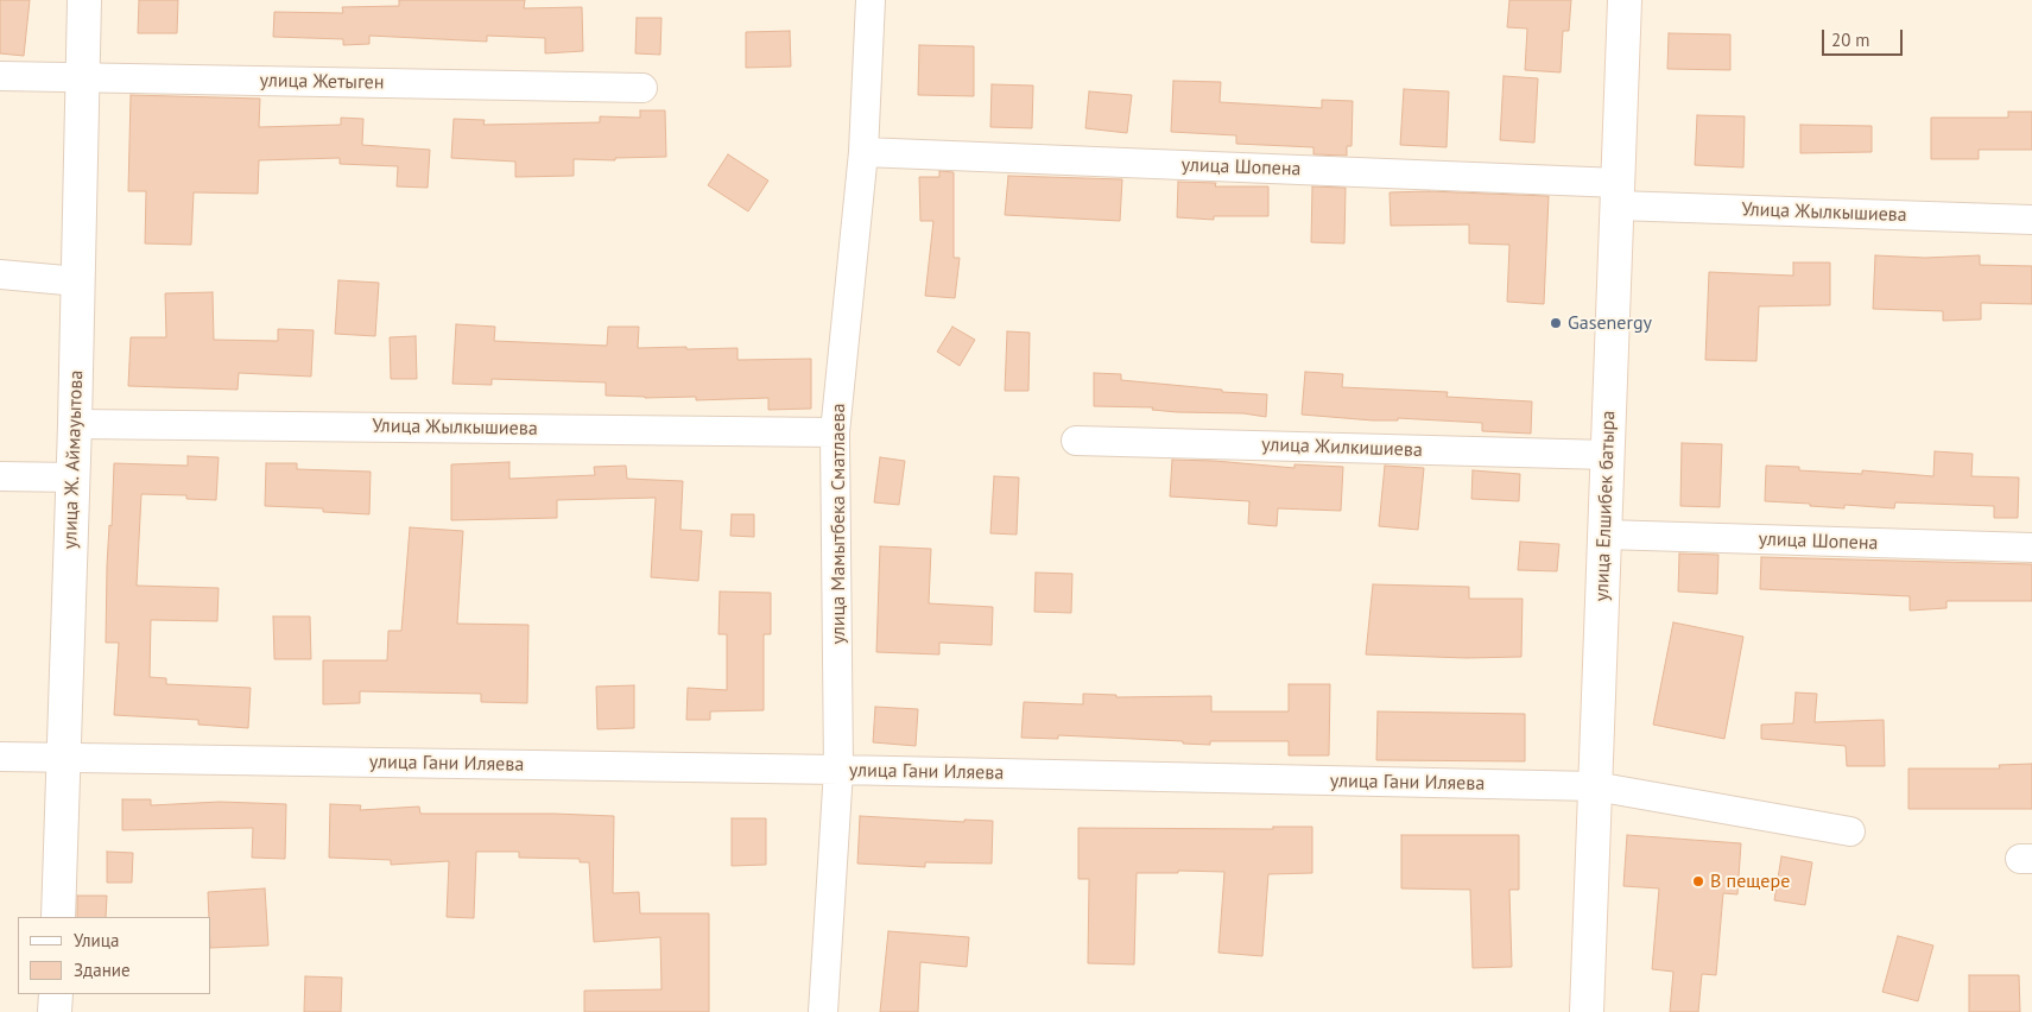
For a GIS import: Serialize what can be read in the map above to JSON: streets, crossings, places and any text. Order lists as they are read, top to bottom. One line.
{"streets":{"main road":["улица Ж. Аймауытова","улица Елшибек батыра"],"street":["улица Жетыген","улица Шопена","Улица Жылкышиева","улица Жилкишиева","улица Мамытбека Сматлаева","улица Гани Иляева"]},"crossings":[["улица Жетыген","улица Ж. Аймауытова"],["улица Шопена","Улица Жылкышиева"],["улица Шопена","улица Елшибек батыра"],["улица Шопена","улица Мамытбека Сматлаева"],["Улица Жылкышиева","улица Ж. Аймауытова"],["Улица Жылкышиева","улица Елшибек батыра"],["Улица Жылкышиева","улица Мамытбека Сматлаева"],["улица Жилкишиева","улица Елшибек батыра"],["улица Ж. Аймауытова","улица Гани Иляева"],["улица Елшибек батыра","улица Гани Иляева"],["улица Мамытбека Сматлаева","улица Гани Иляева"]],"places":["Gasenergy","В пещере"],"legend":["Улица","Здание"],"scale_bar":"20 m"}
